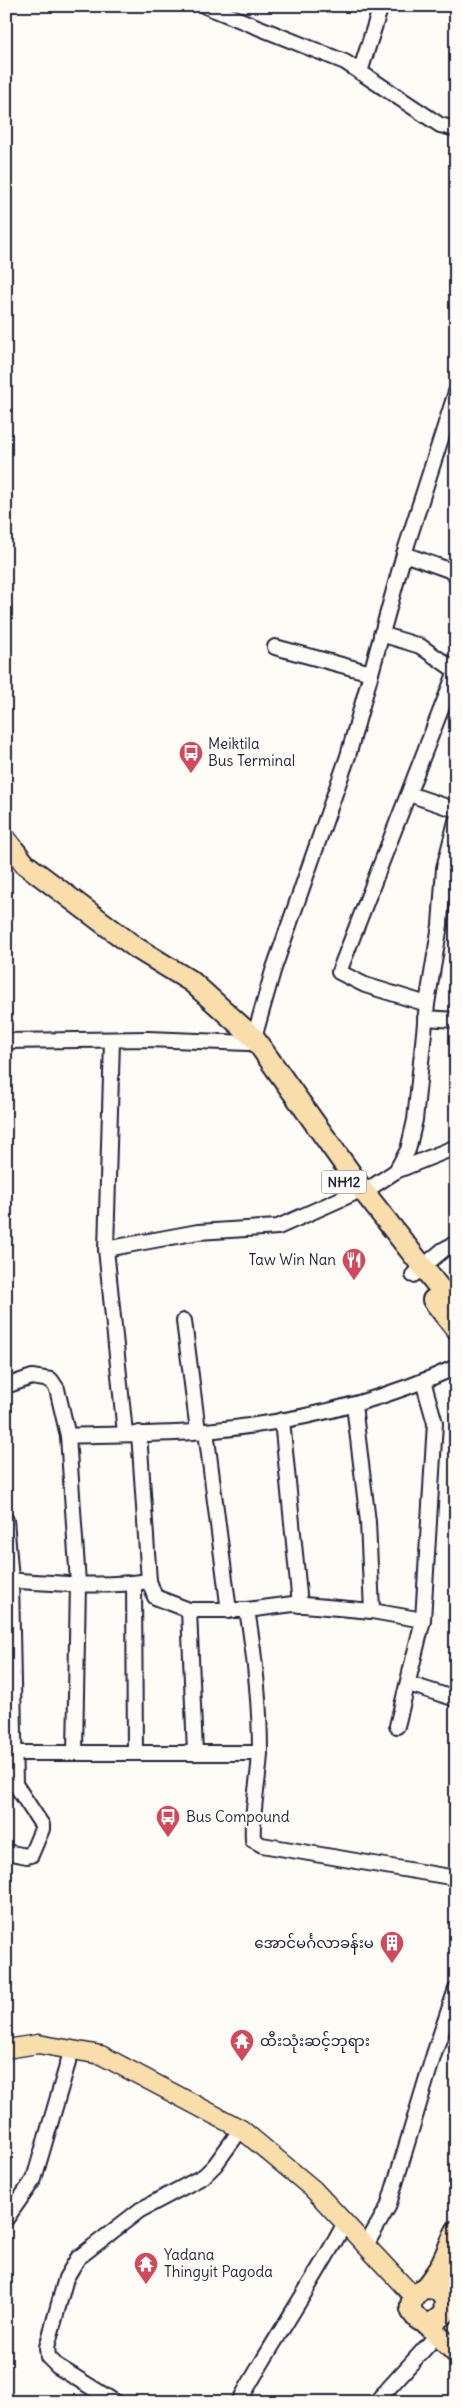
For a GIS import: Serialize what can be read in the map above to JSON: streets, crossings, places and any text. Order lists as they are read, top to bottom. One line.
{"streets":{"highway":["NH12"]},"places":{"bus stop":["Meiktila Bus Terminal","Bus Compound"],"restaurant":["Taw Win Nan"],"building":["အောင်မင်္ဂလာခန်းမ"],"temple":["ထီးသုံးဆင့်ဘုရား","Yadana Thingyit Pagoda"]}}
